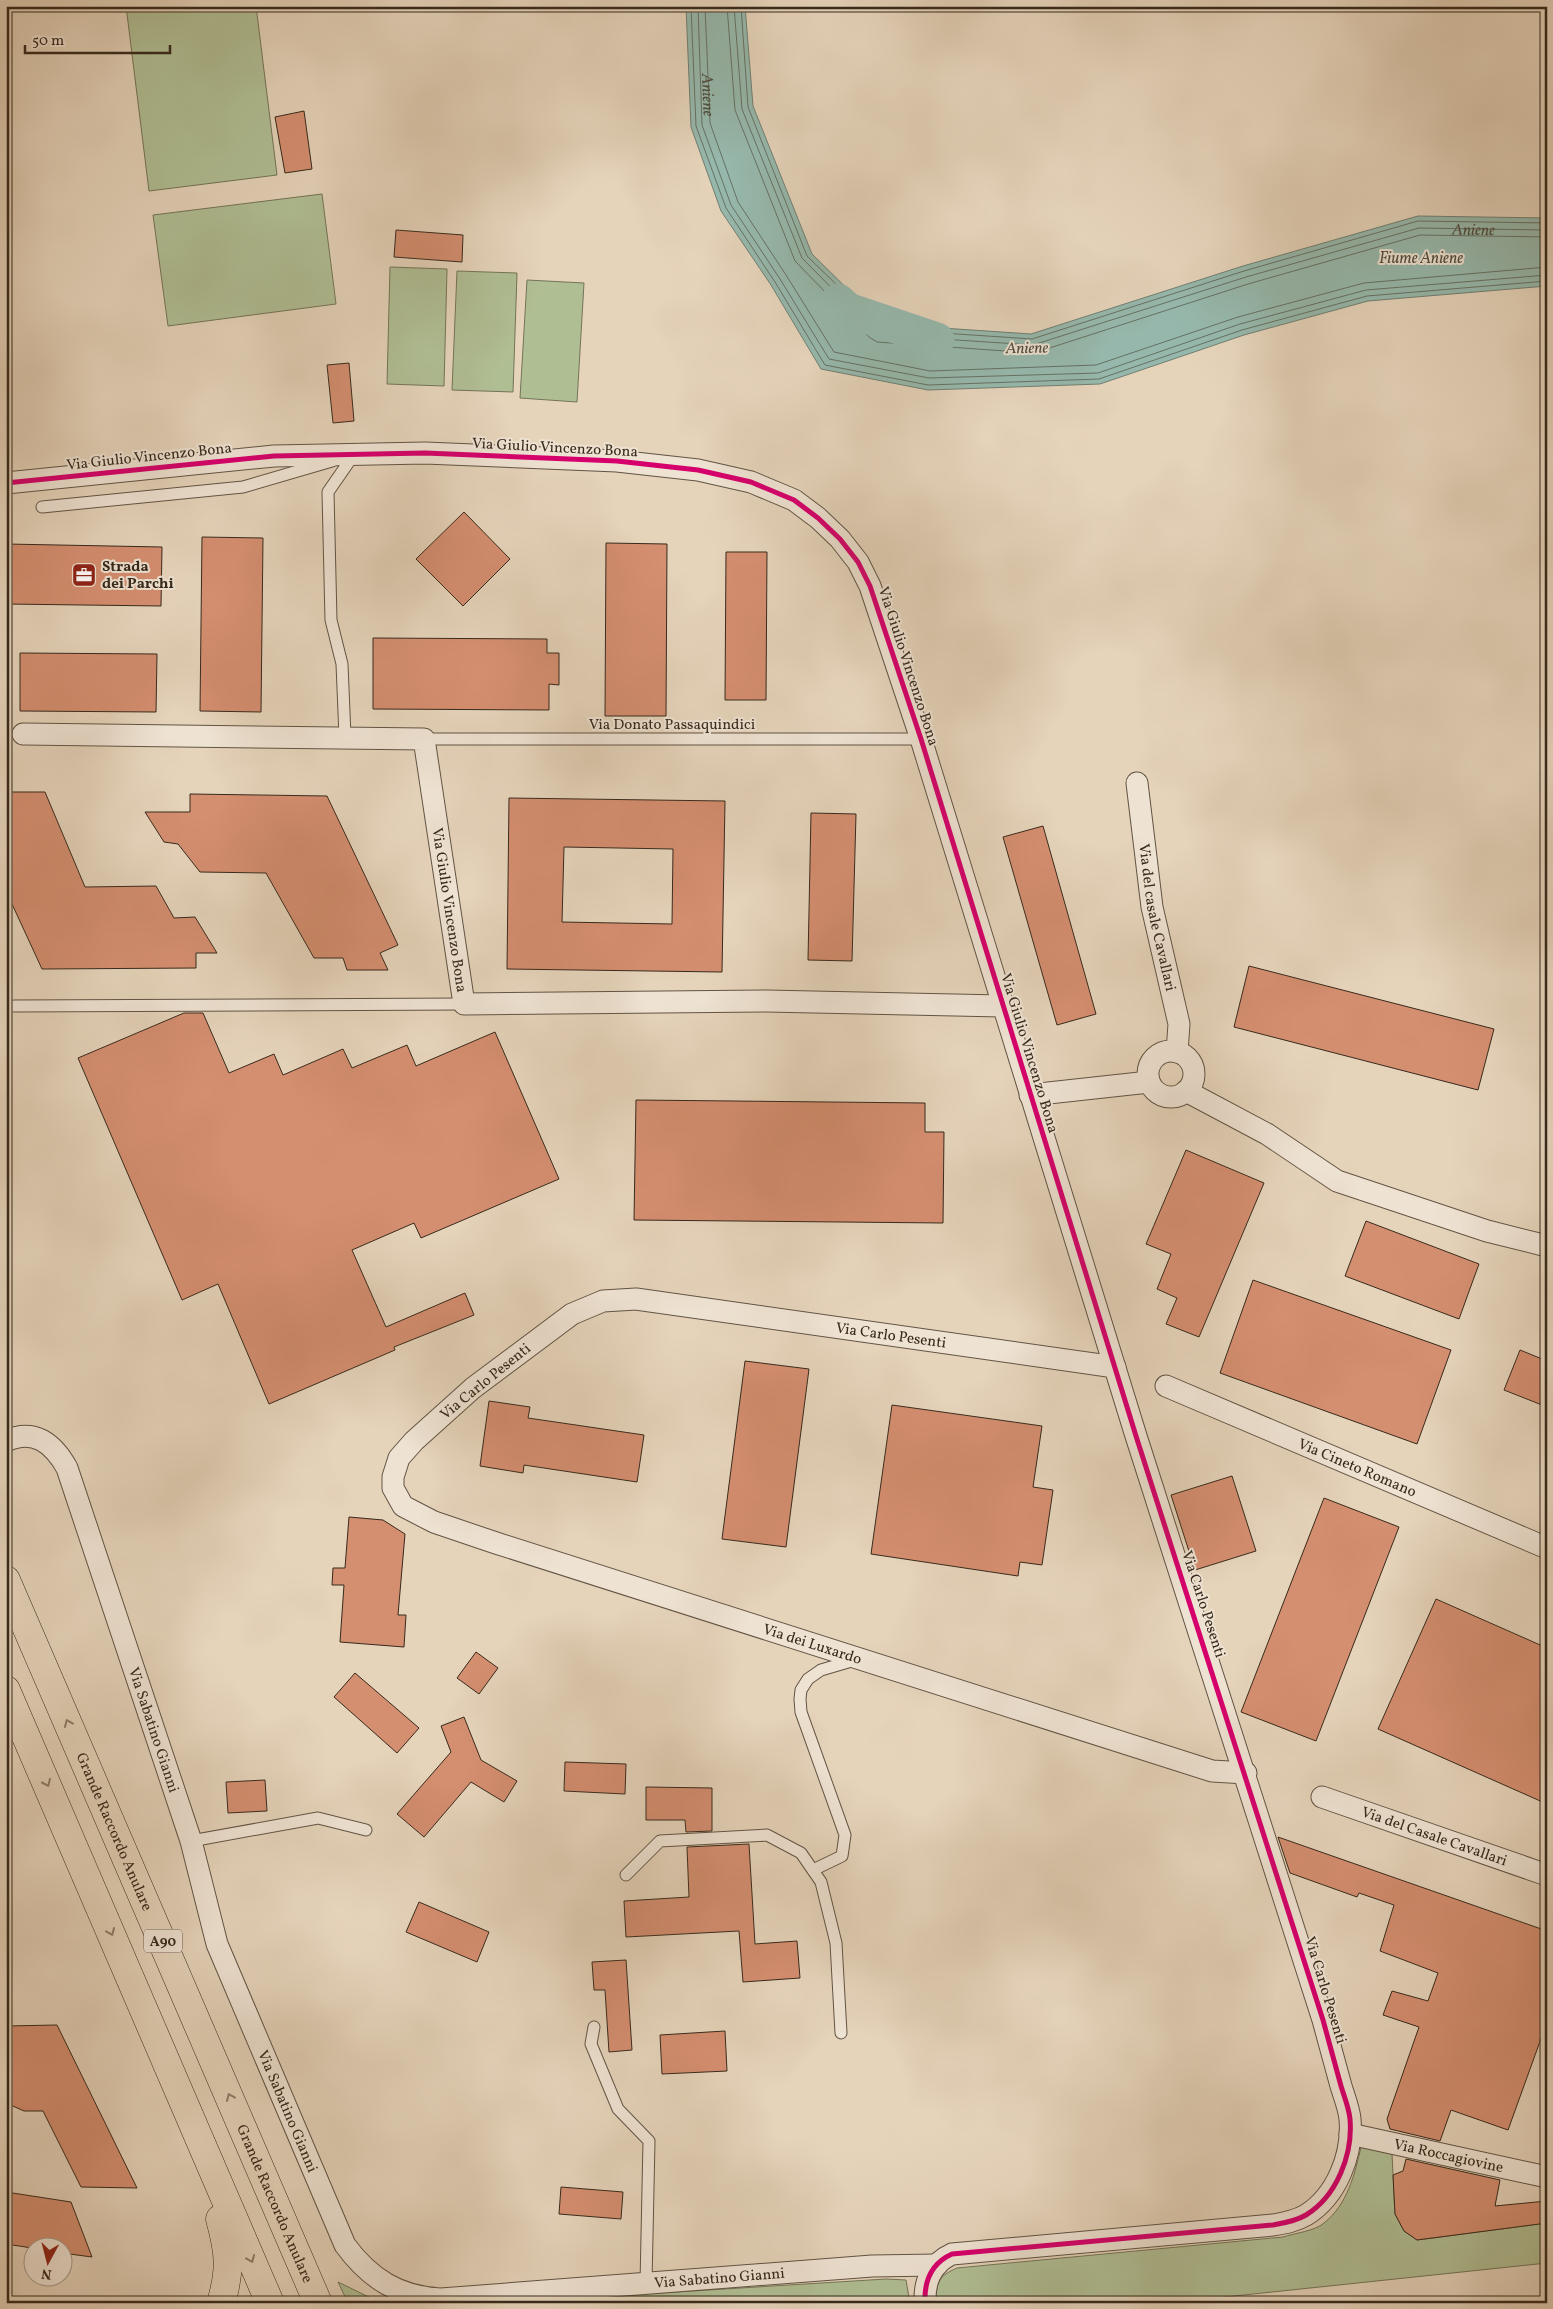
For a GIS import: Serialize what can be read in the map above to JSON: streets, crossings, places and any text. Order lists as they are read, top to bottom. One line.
{"streets":{"highway":["Grande Raccordo Anulare","A90"],"street":["Via Giulio Vincenzo Bona","Via del casale Cavallari","Via Carlo Pesenti","Via Cineto Romano","Via dei Luxardo","Via Sabatino Gianni","Via del Casale Cavallari","Via Roccagiovine"],"lane":["Via Donato Passaquindici"]},"crossings":[["Via Giulio Vincenzo Bona","Via Donato Passaquindici"],["Via Giulio Vincenzo Bona","Via Carlo Pesenti"],["Via Carlo Pesenti","Via dei Luxardo"],["Via Carlo Pesenti","Via Sabatino Gianni"],["Via Carlo Pesenti","Via Roccagiovine"]],"water":["Aniene","Fiume Aniene"],"places":{"office":["Strada dei Parchi"]},"scale_bar":"50 m","north":"bottom"}
